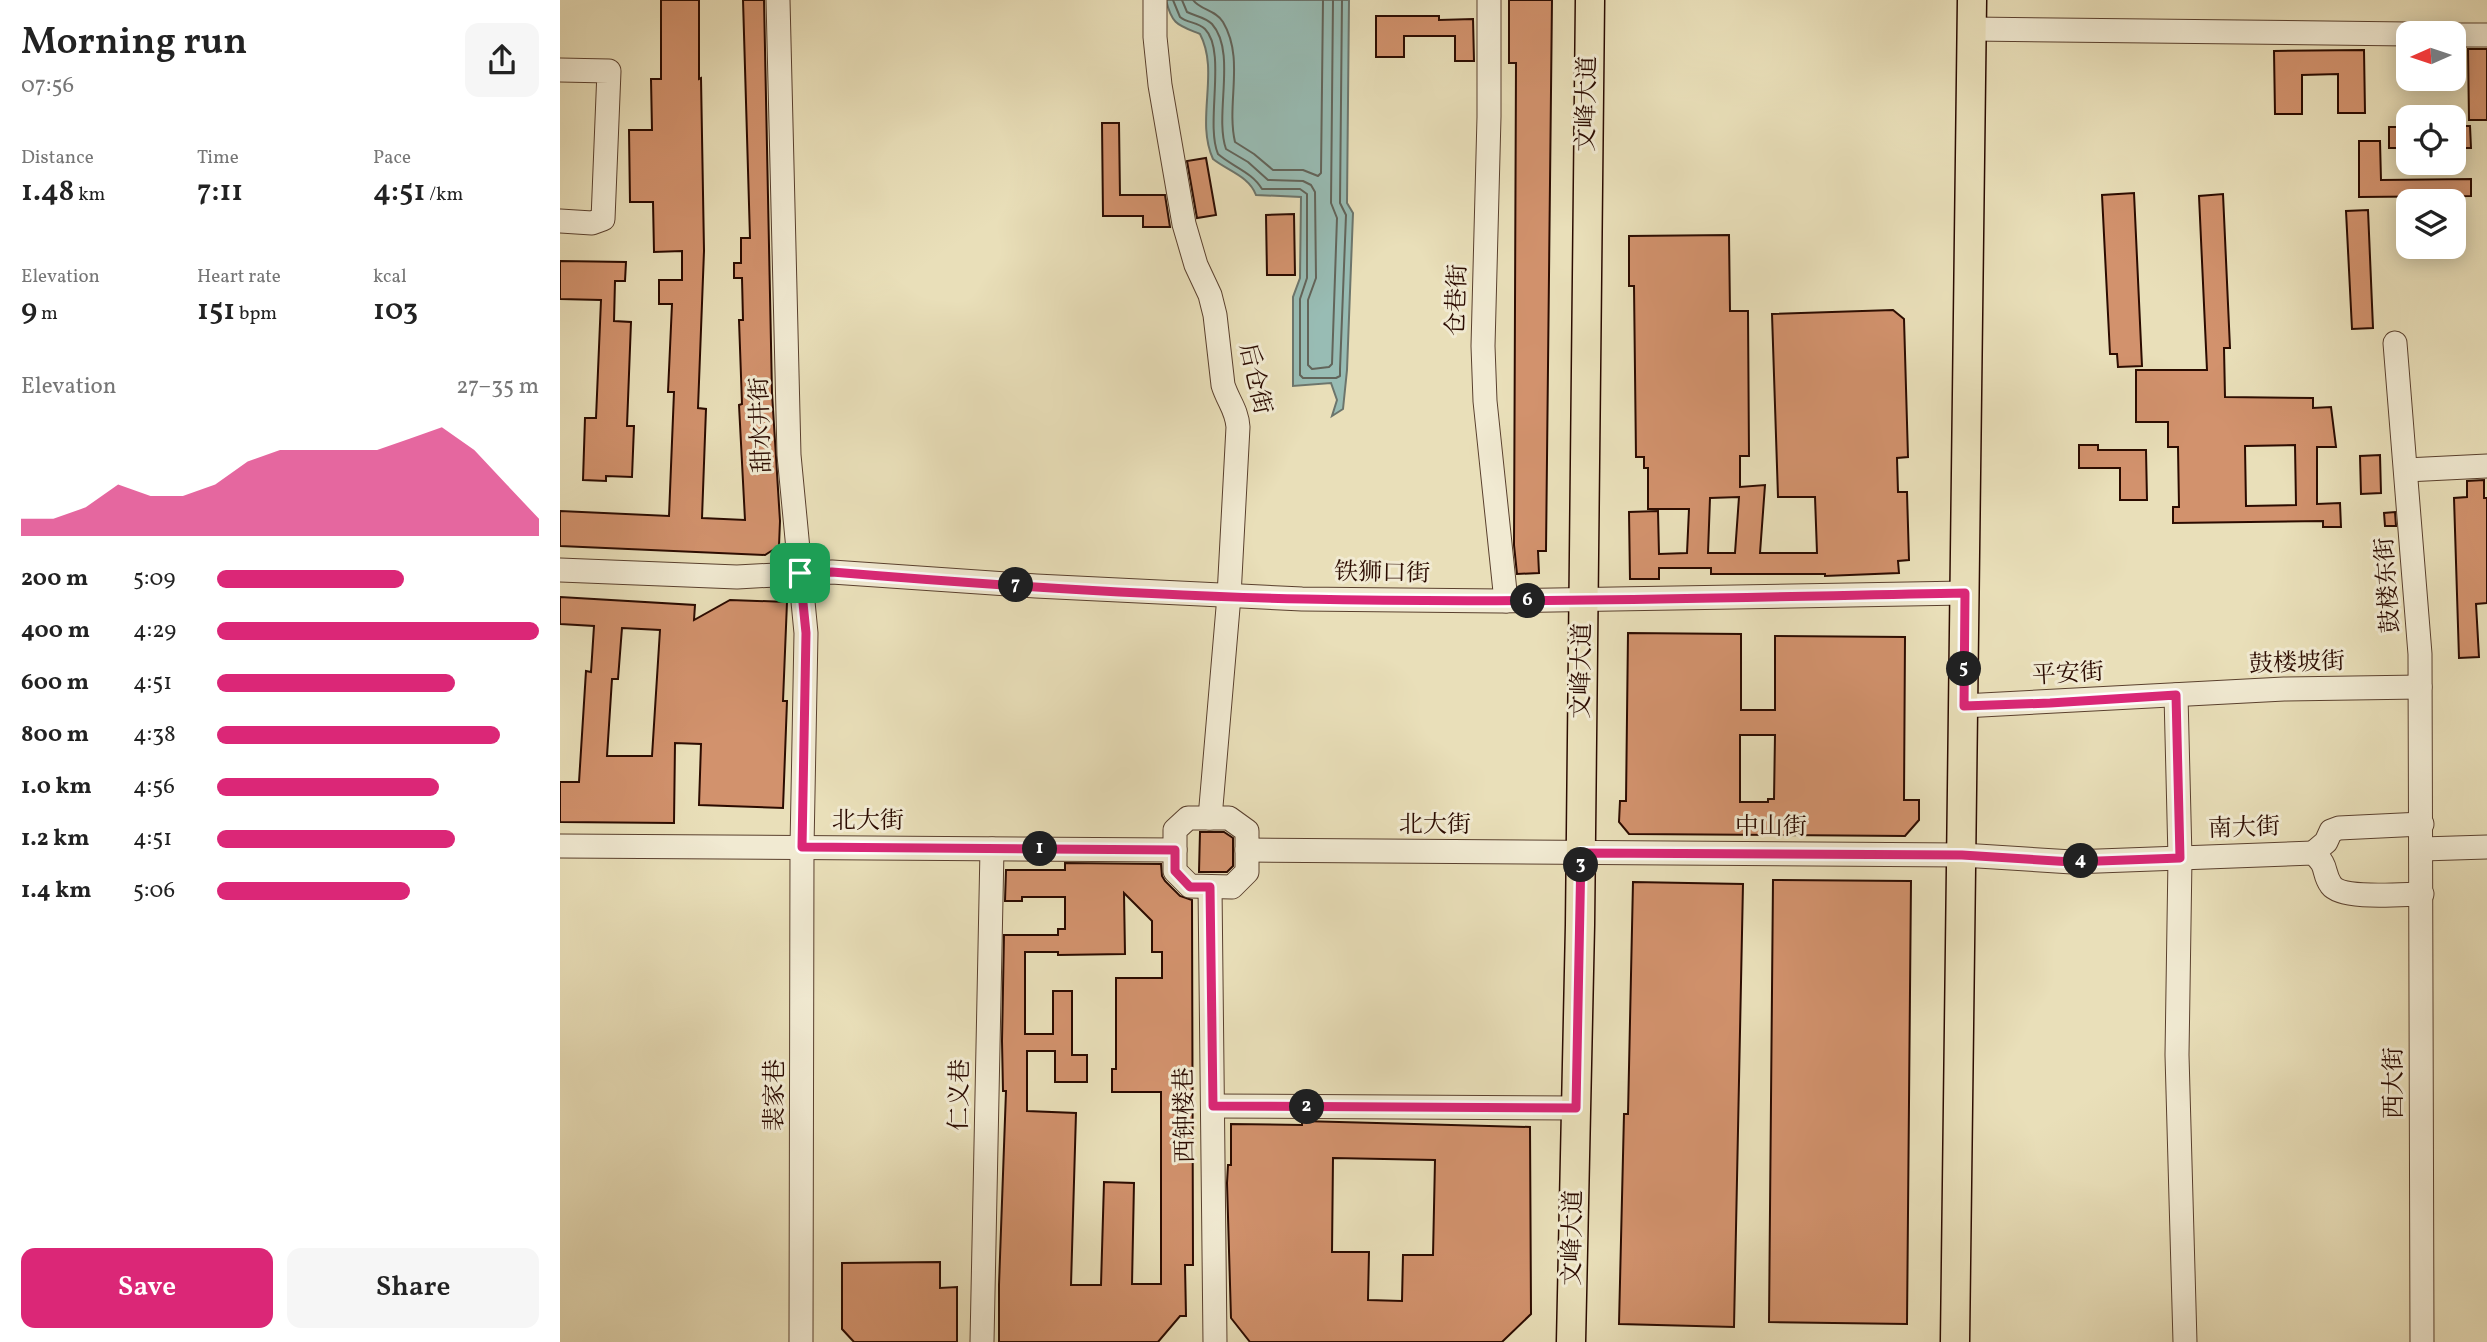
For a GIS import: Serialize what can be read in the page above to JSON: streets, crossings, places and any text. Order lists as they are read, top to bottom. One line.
{"streets":{"main road":["文峰大道"],"street":["仓巷街","后仓街","甜水井街","铁狮口街","鼓楼东街","鼓楼坡街","平安街","北大街","中山街","南大街","西大街","裴家巷","仁义巷","西钟楼巷"]},"crossings":[["文峰大道","铁狮口街"],["文峰大道","北大街"],["文峰大道","中山街"],["仓巷街","铁狮口街"],["后仓街","铁狮口街"],["后仓街","北大街"],["后仓街","西钟楼巷"],["甜水井街","铁狮口街"],["甜水井街","北大街"],["甜水井街","裴家巷"],["鼓楼东街","鼓楼坡街"],["鼓楼东街","西大街"],["鼓楼坡街","平安街"],["北大街","中山街"],["北大街","裴家巷"],["北大街","仁义巷"],["北大街","西钟楼巷"],["中山街","南大街"],["南大街","西大街"]],"north":"left","page":{"heading":["Morning run","07:56"],"stats":[["Distance","1.48 km"],["Time","7:11"],["Pace","4:51 /km"],["Elevation","9 m"],["Heart rate","151 bpm"],["kcal","103"]],"chart":["Elevation","27–35 m"],"list":[{"name":"200 m","note":"5:09"},{"name":"400 m","note":"4:29"},{"name":"600 m","note":"4:51"},{"name":"800 m","note":"4:38"},{"name":"1.0 km","note":"4:56"},{"name":"1.2 km","note":"4:51"},{"name":"1.4 km","note":"5:06"}],"pins":["7","6","5","1","4","3","2"],"buttons":["Save","Share"]}}
